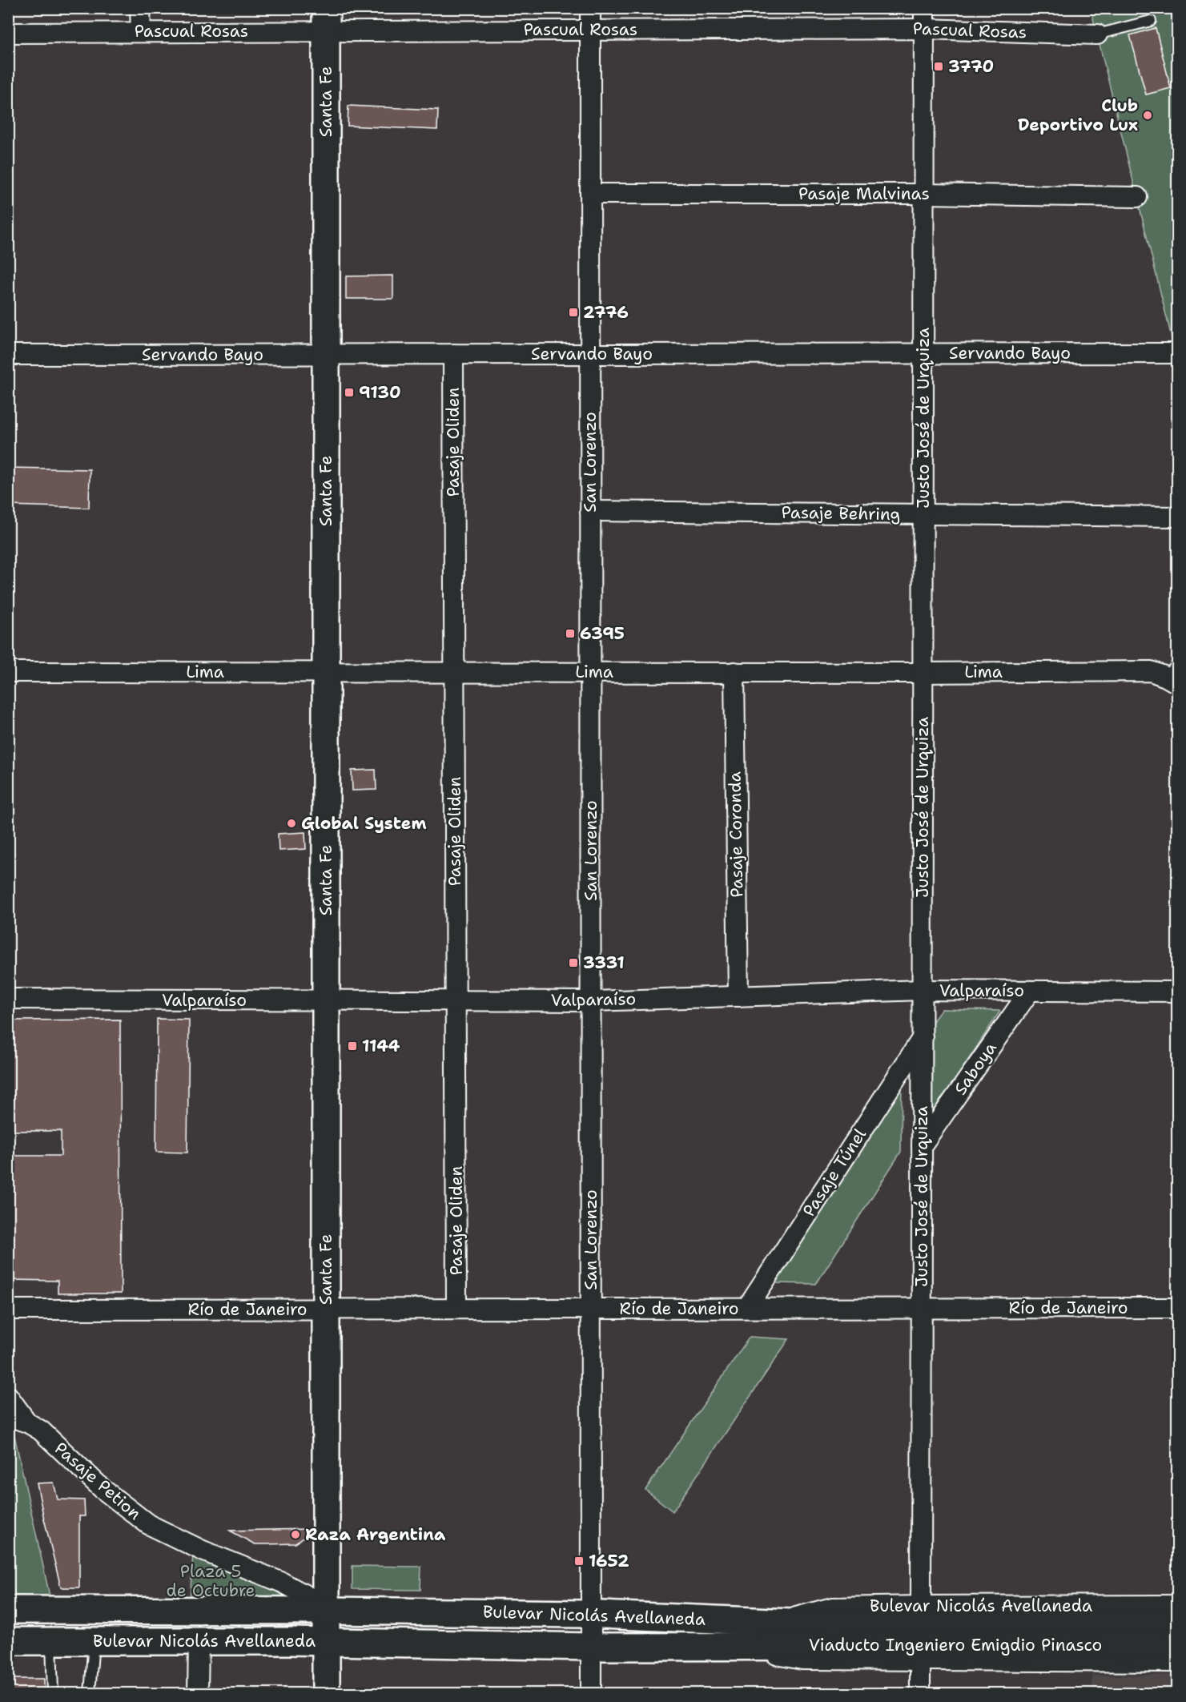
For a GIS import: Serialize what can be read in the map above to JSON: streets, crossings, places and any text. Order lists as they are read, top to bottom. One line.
{"streets":{"main road":["Santa Fe","Bulevar Nicolás Avellaneda","Viaducto Ingeniero Emigdio Pinasco"],"street":["Pascual Rosas","Pasaje Malvinas","Servando Bayo","Justo José de Urquiza","Pasaje Oliden","San Lorenzo","Pasaje Behring","Lima","Pasaje Coronda","Valparaíso","Saboya","Pasaje Túnel","Río de Janeiro","Pasaje Petion"]},"crossings":[["Pascual Rosas","Santa Fe"],["Pascual Rosas","Justo José de Urquiza"],["Pascual Rosas","San Lorenzo"],["Santa Fe","Servando Bayo"],["Santa Fe","Lima"],["Santa Fe","Valparaíso"],["Santa Fe","Río de Janeiro"],["Santa Fe","Pasaje Petion"],["Santa Fe","Bulevar Nicolás Avellaneda"],["Pasaje Malvinas","Justo José de Urquiza"],["Pasaje Malvinas","San Lorenzo"],["Servando Bayo","Justo José de Urquiza"],["Servando Bayo","Pasaje Oliden"],["Servando Bayo","San Lorenzo"],["Justo José de Urquiza","Pasaje Behring"],["Justo José de Urquiza","Lima"],["Justo José de Urquiza","Valparaíso"],["Justo José de Urquiza","Saboya"],["Justo José de Urquiza","Pasaje Túnel"],["Justo José de Urquiza","Río de Janeiro"],["Justo José de Urquiza","Bulevar Nicolás Avellaneda"],["Pasaje Oliden","Lima"],["Pasaje Oliden","Valparaíso"],["Pasaje Oliden","Río de Janeiro"],["San Lorenzo","Pasaje Behring"],["San Lorenzo","Lima"],["San Lorenzo","Valparaíso"],["San Lorenzo","Río de Janeiro"],["San Lorenzo","Bulevar Nicolás Avellaneda"],["Lima","Pasaje Coronda"],["Pasaje Coronda","Valparaíso"],["Valparaíso","Saboya"],["Pasaje Túnel","Río de Janeiro"],["Pasaje Petion","Bulevar Nicolás Avellaneda"],["Bulevar Nicolás Avellaneda","Viaducto Ingeniero Emigdio Pinasco"]],"parks":["Plaza 5 de Octubre"],"places":{"transit":["3770","2776","9130","6395","3331","1144","1652"],"other":["Club Deportivo Lux","Global System","Raza Argentina"]}}
